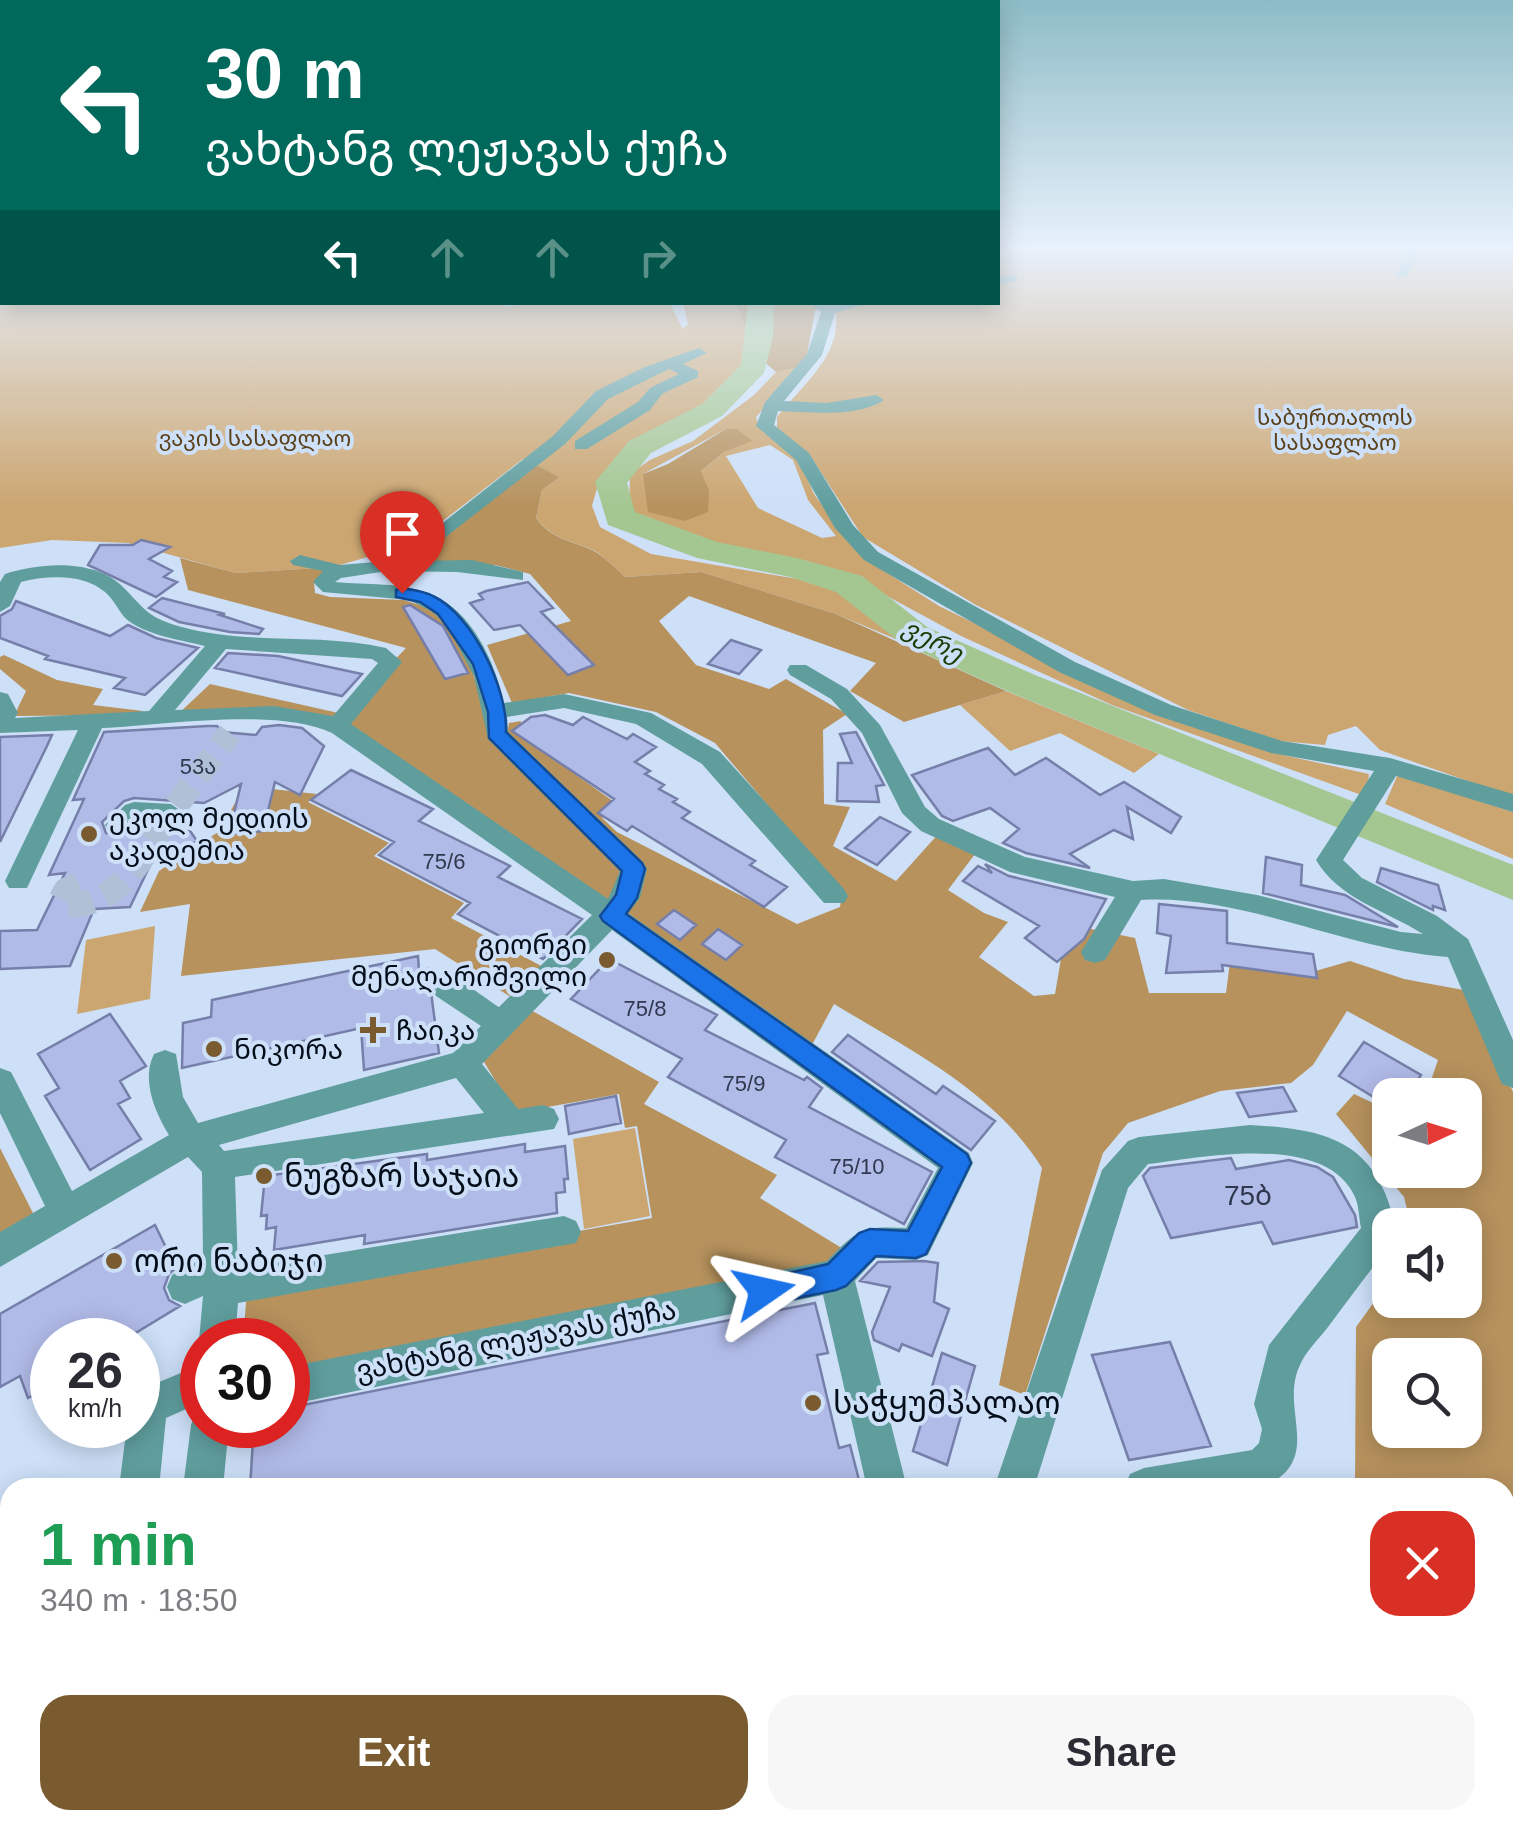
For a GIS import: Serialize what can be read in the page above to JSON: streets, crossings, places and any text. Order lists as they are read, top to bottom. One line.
{"streets":{"street":["ვახტანგ ლეჟავას ქუჩა"]},"water":["ვერე"],"parks":["საბურთალოს სასაფლაო","ვაკის სასაფლაო"],"places":{"other":["ეკოლ მედიის აკადემია","გიორგი მენაღარიშვილი","ნიკორა","ნუგზარ საჯაია","ორი ნაბიჯი","საჭყუმპალაო"],"health":["ჩაიკა"]},"house_numbers":["53ა","75/6","75/8","75/9","75/10","75ბ"],"north":"right","page":{"turn":["30 m","ვახტანგ ლეჟავას ქუჩა"],"speed":"26 km/h","limit":"30","heading":["1 min","340 m · 18:50"],"buttons":["Exit","Share"]}}
